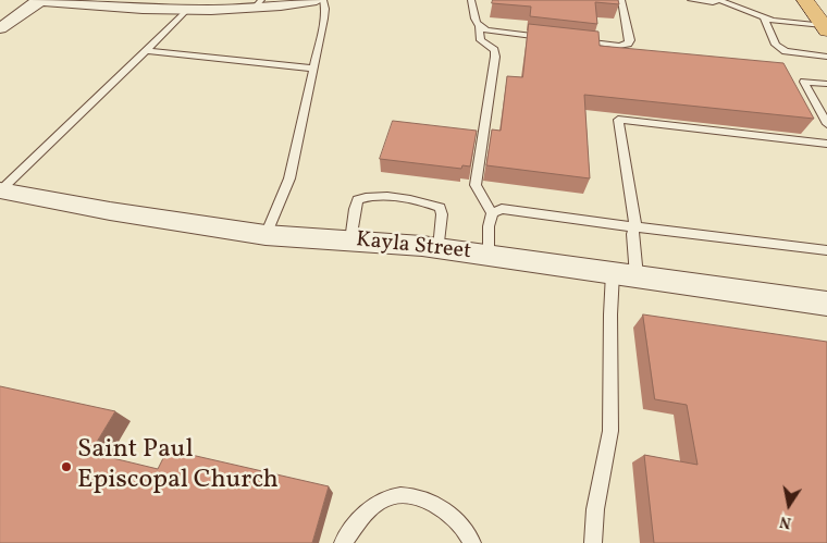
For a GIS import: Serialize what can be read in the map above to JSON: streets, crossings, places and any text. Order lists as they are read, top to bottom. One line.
{"streets":{"street":["Kayla Street"]},"places":["Saint Paul Episcopal Church"],"north":"bottom"}
